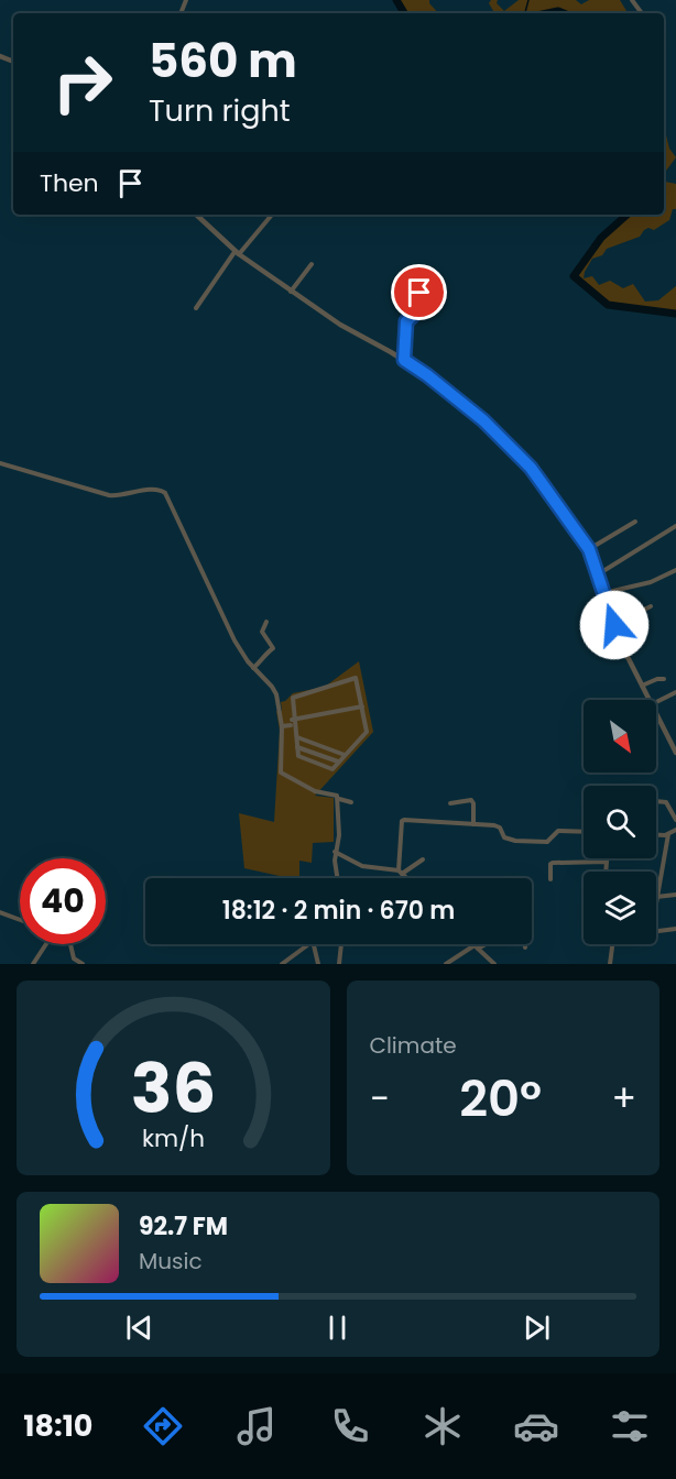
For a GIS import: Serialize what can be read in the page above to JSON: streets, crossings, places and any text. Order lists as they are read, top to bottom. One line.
{"north":"bottom right","page":{"turn":["560 m","Turn right"],"then":"Then","limit":"40","trip":"18:12 · 2 min · 670 m","tile":"Climate","heat":["−","20°","+"],"song":["92.7 FM","Music"],"tabs":"18:10","gauge":["36","km/h"]}}
